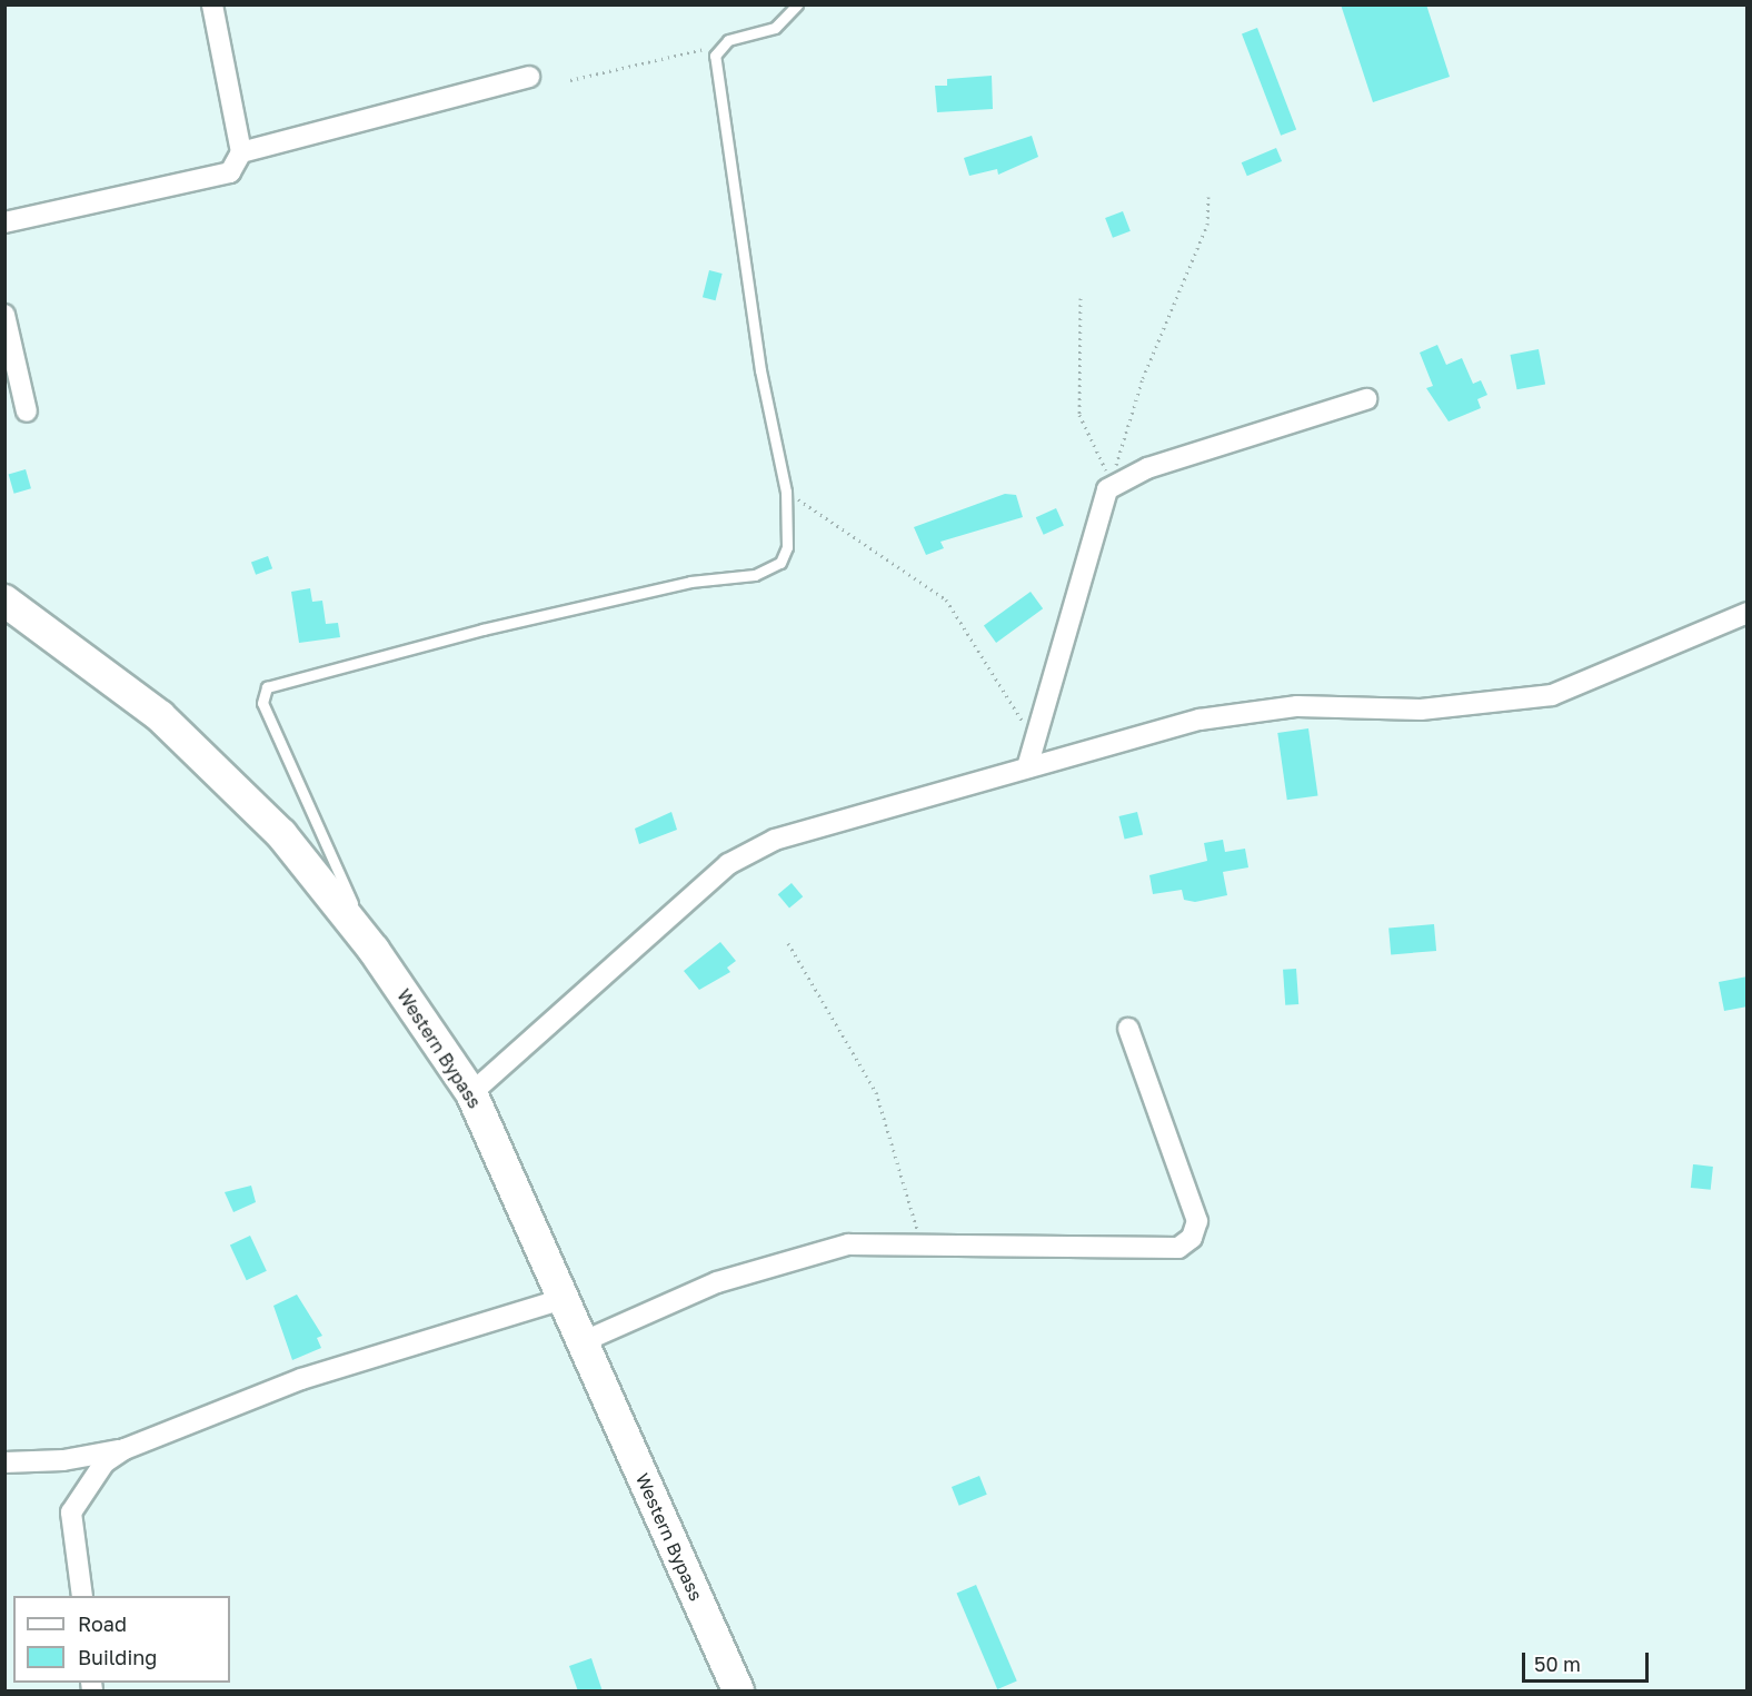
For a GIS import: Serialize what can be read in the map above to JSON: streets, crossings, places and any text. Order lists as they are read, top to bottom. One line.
{"streets":{"main road":["Western Bypass"]},"legend":["Road","Building"],"scale_bar":"50 m"}
